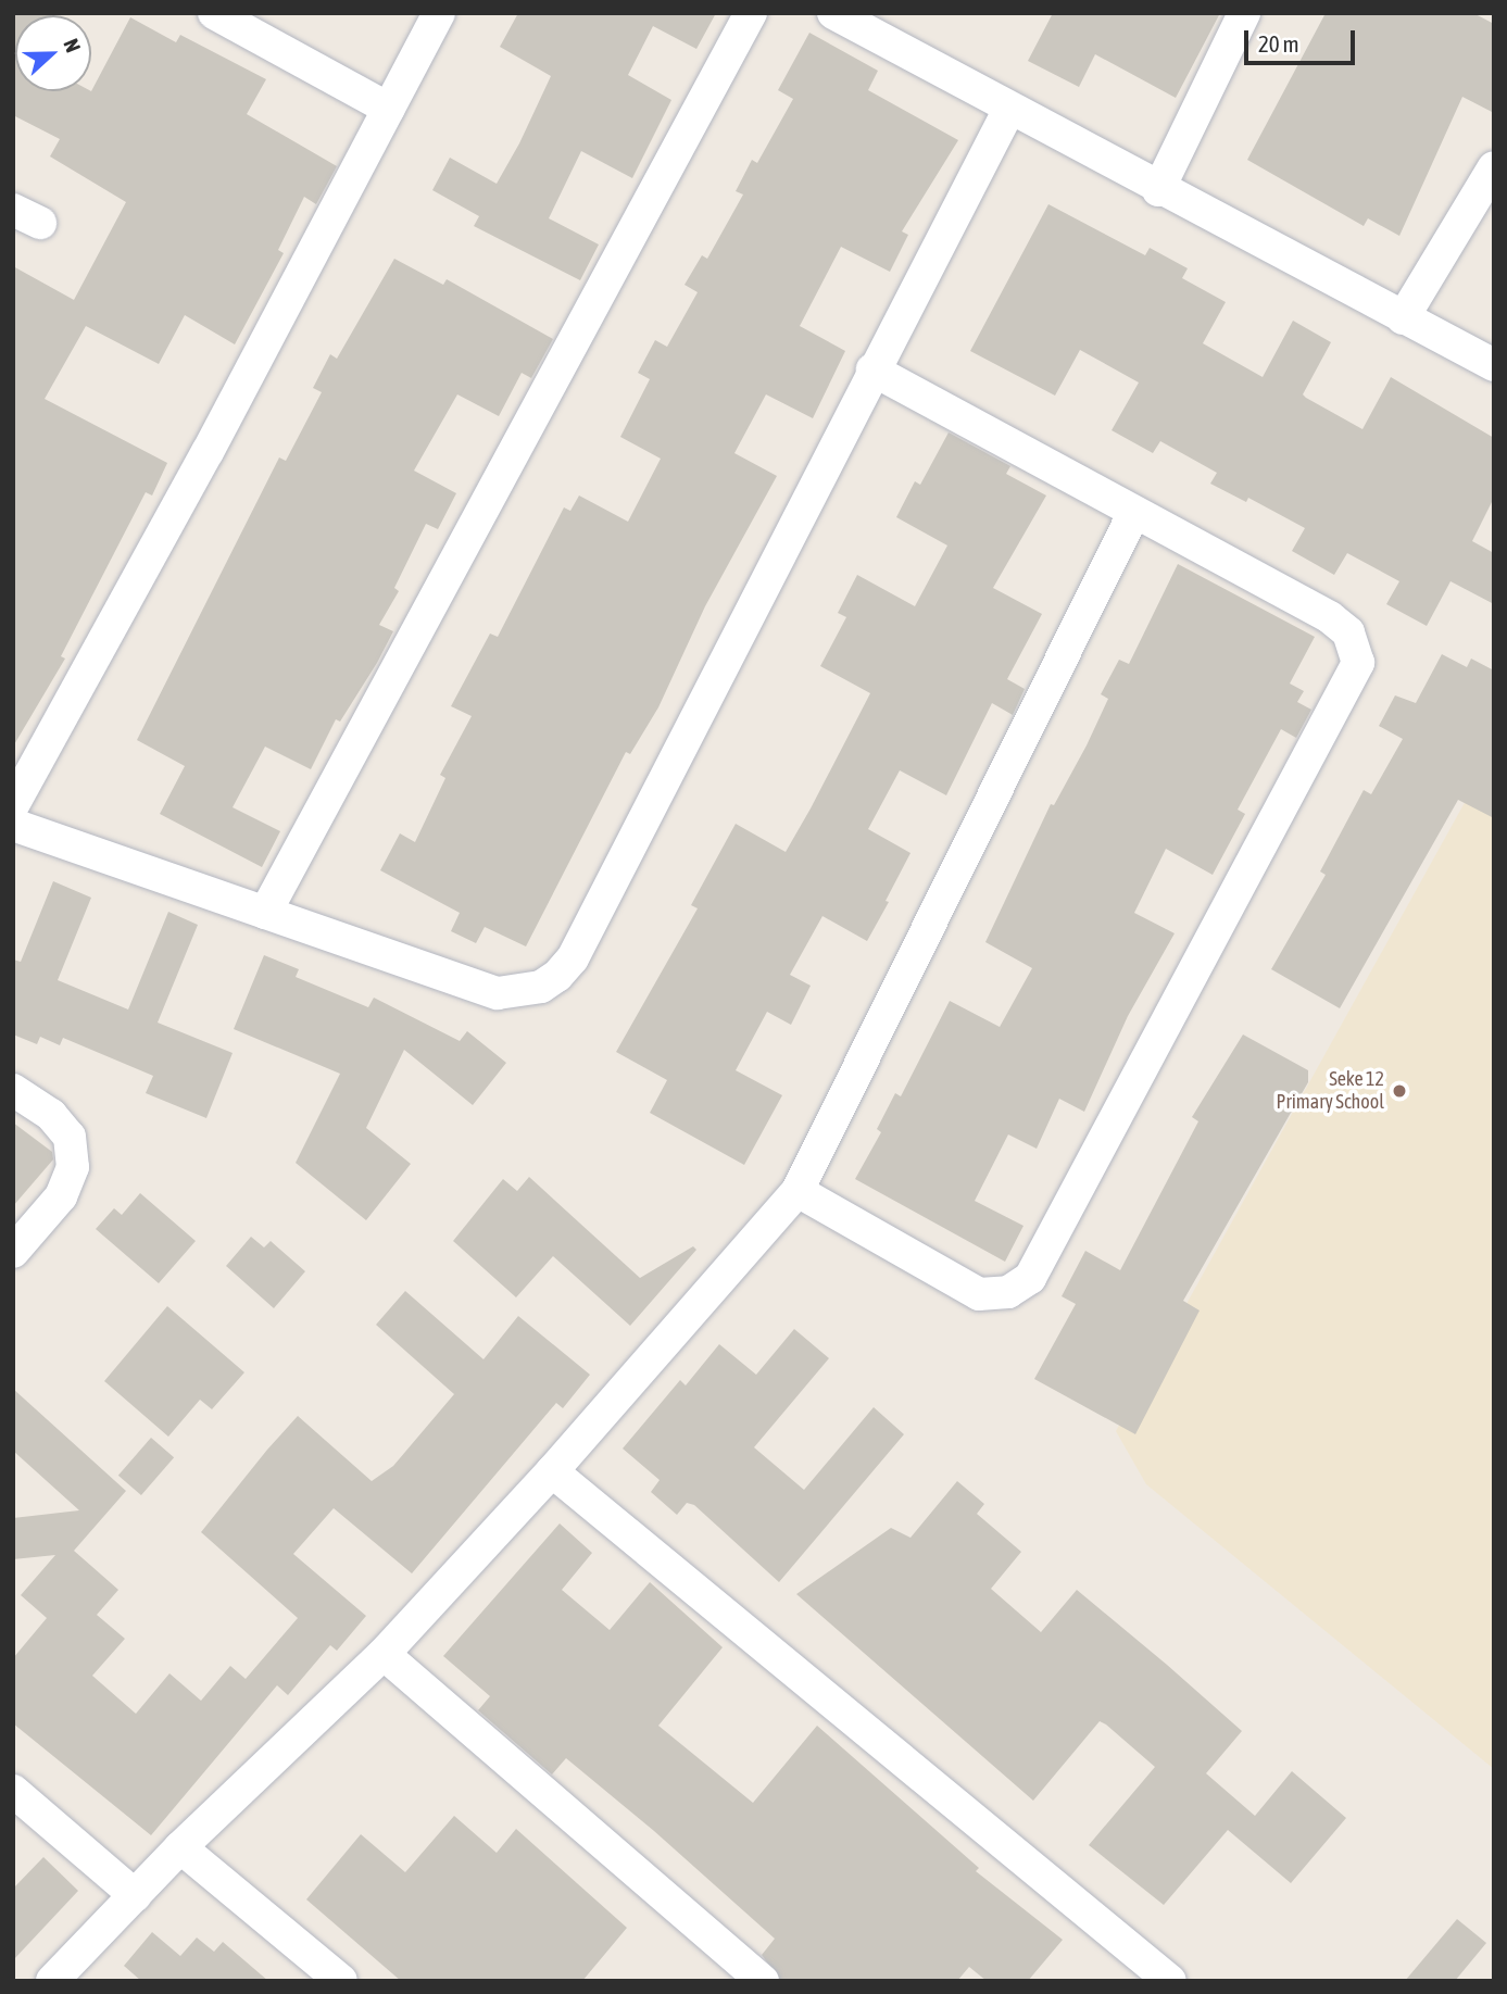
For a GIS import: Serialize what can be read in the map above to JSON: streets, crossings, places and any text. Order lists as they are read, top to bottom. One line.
{"places":["Seke 12 Primary School"],"scale_bar":"20 m","north":"right"}
